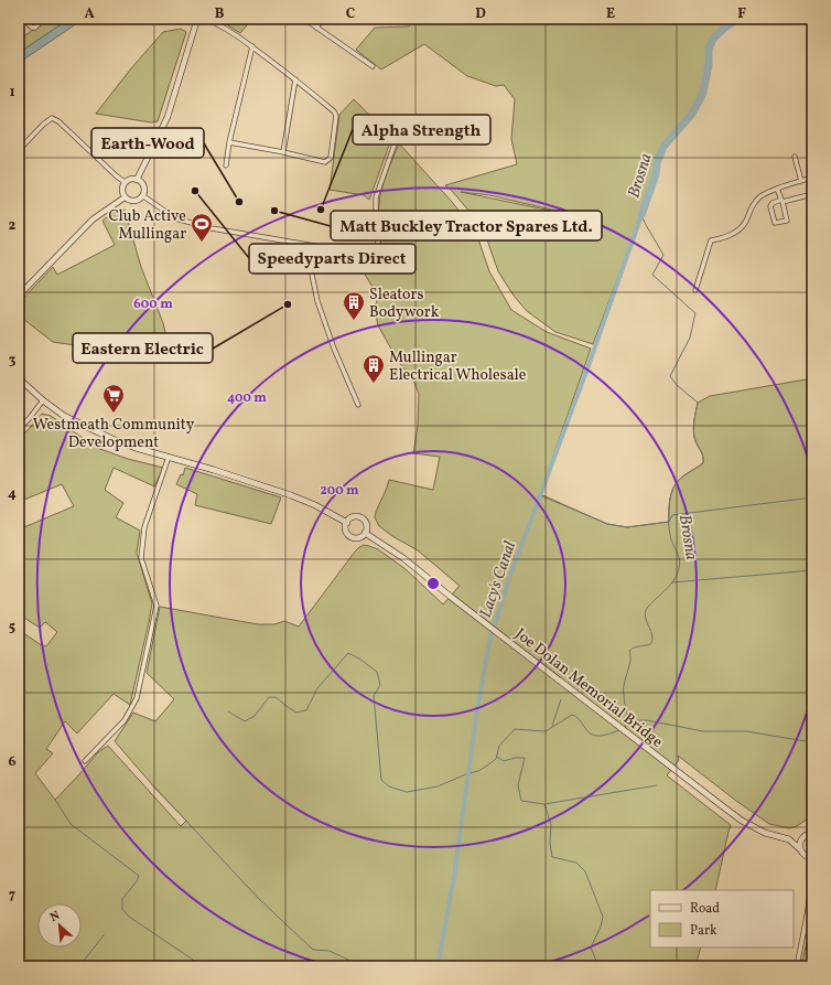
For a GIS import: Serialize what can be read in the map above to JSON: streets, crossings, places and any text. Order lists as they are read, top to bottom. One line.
{"streets":{"main road":["Joe Dolan Memorial Bridge"]},"water":["Brosna","Lacy's Canal"],"places":{"other":["Speedyparts Direct","Earth-Wood","Alpha Strength","Matt Buckley Tractor Spares Ltd.","Eastern Electric"],"sports":["Club Active Mullingar"],"building":["Sleators Bodywork","Mullingar Electrical Wholesale"],"supermarket":["Westmeath Community Development"]},"legend":["Road","Park"],"north":"top left","grid":{"columns":["A","B","C","D","E","F"],"rows":["1","2","3","4","5","6","7"]},"rings":["600 m","400 m","200 m"]}
